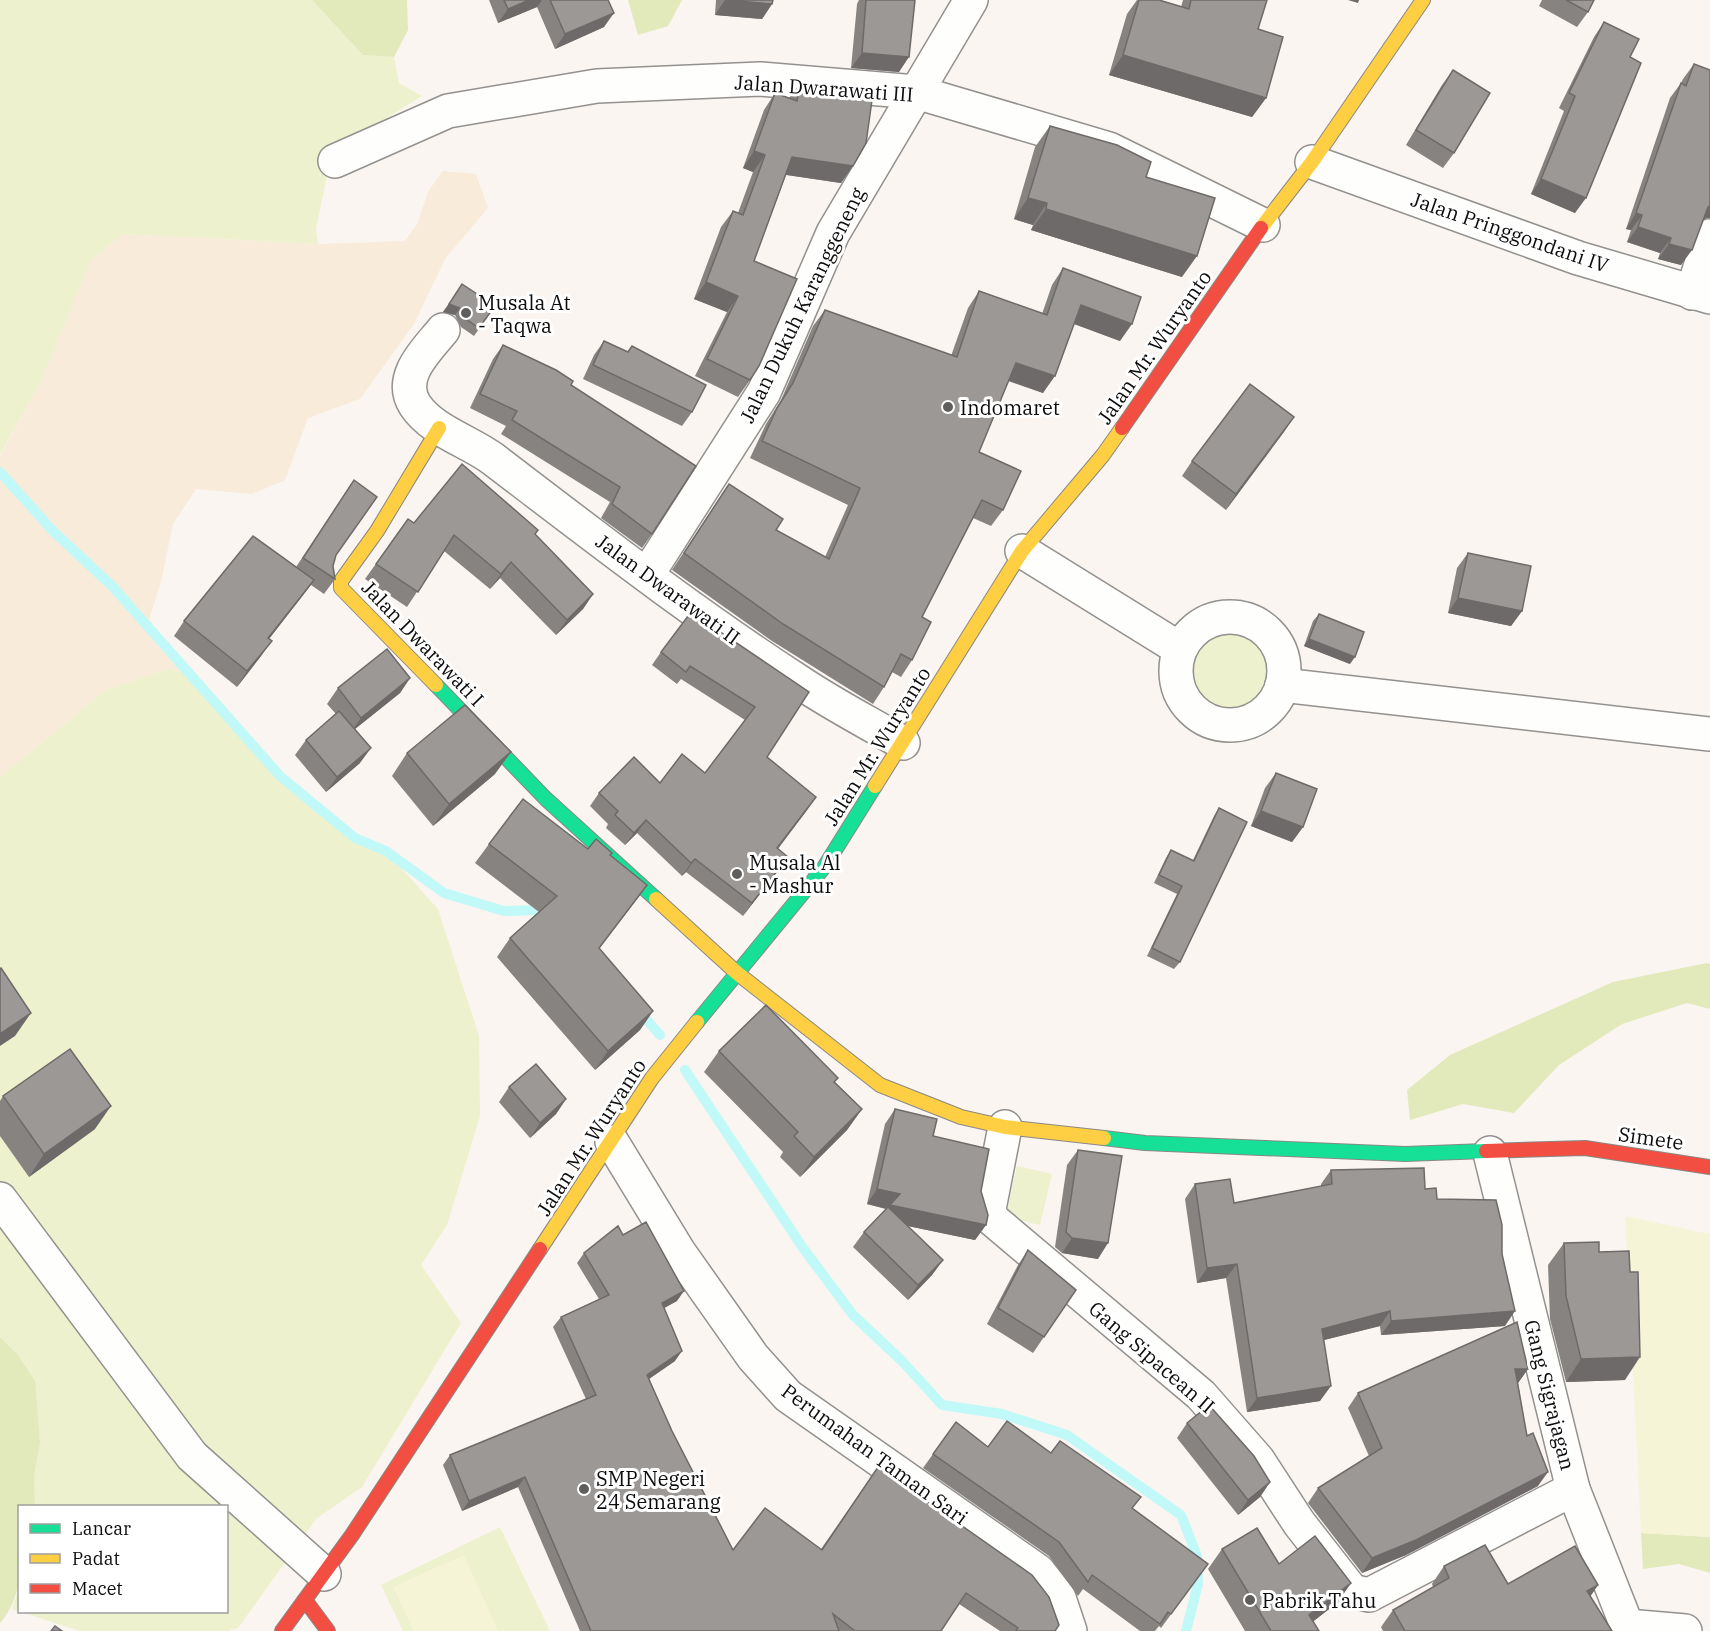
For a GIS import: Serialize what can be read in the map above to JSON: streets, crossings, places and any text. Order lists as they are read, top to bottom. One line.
{"streets":{"main road":["Jalan Mr. Wuryanto","Jalan Dwarawati I","Simete"],"street":["Jalan Dwarawati III","Jalan Pringgondani IV","Jalan Dukuh Karanggeneng","Jalan Dwarawati II","Gang Sipacean II","Gang Sigrajagan","Perumahan Taman Sari"]},"crossings":[["Jalan Dwarawati III","Jalan Dukuh Karanggeneng"],["Jalan Dwarawati III","Jalan Mr. Wuryanto"],["Jalan Pringgondani IV","Jalan Mr. Wuryanto"],["Jalan Dukuh Karanggeneng","Jalan Dwarawati II"],["Jalan Mr. Wuryanto","Jalan Dwarawati II"],["Jalan Mr. Wuryanto","Jalan Dwarawati I"],["Jalan Mr. Wuryanto","Perumahan Taman Sari"],["Jalan Dwarawati II","Jalan Dwarawati I"],["Jalan Dwarawati I","Simete"],["Jalan Dwarawati I","Gang Sipacean II"],["Simete","Gang Sipacean II"],["Simete","Gang Sigrajagan"],["Gang Sipacean II","Gang Sigrajagan"]],"places":["Musala At - Taqwa","Indomaret","Musala Al - Mashur","SMP Negeri 24 Semarang","Pabrik Tahu"],"legend":["Lancar","Padat","Macet"]}
